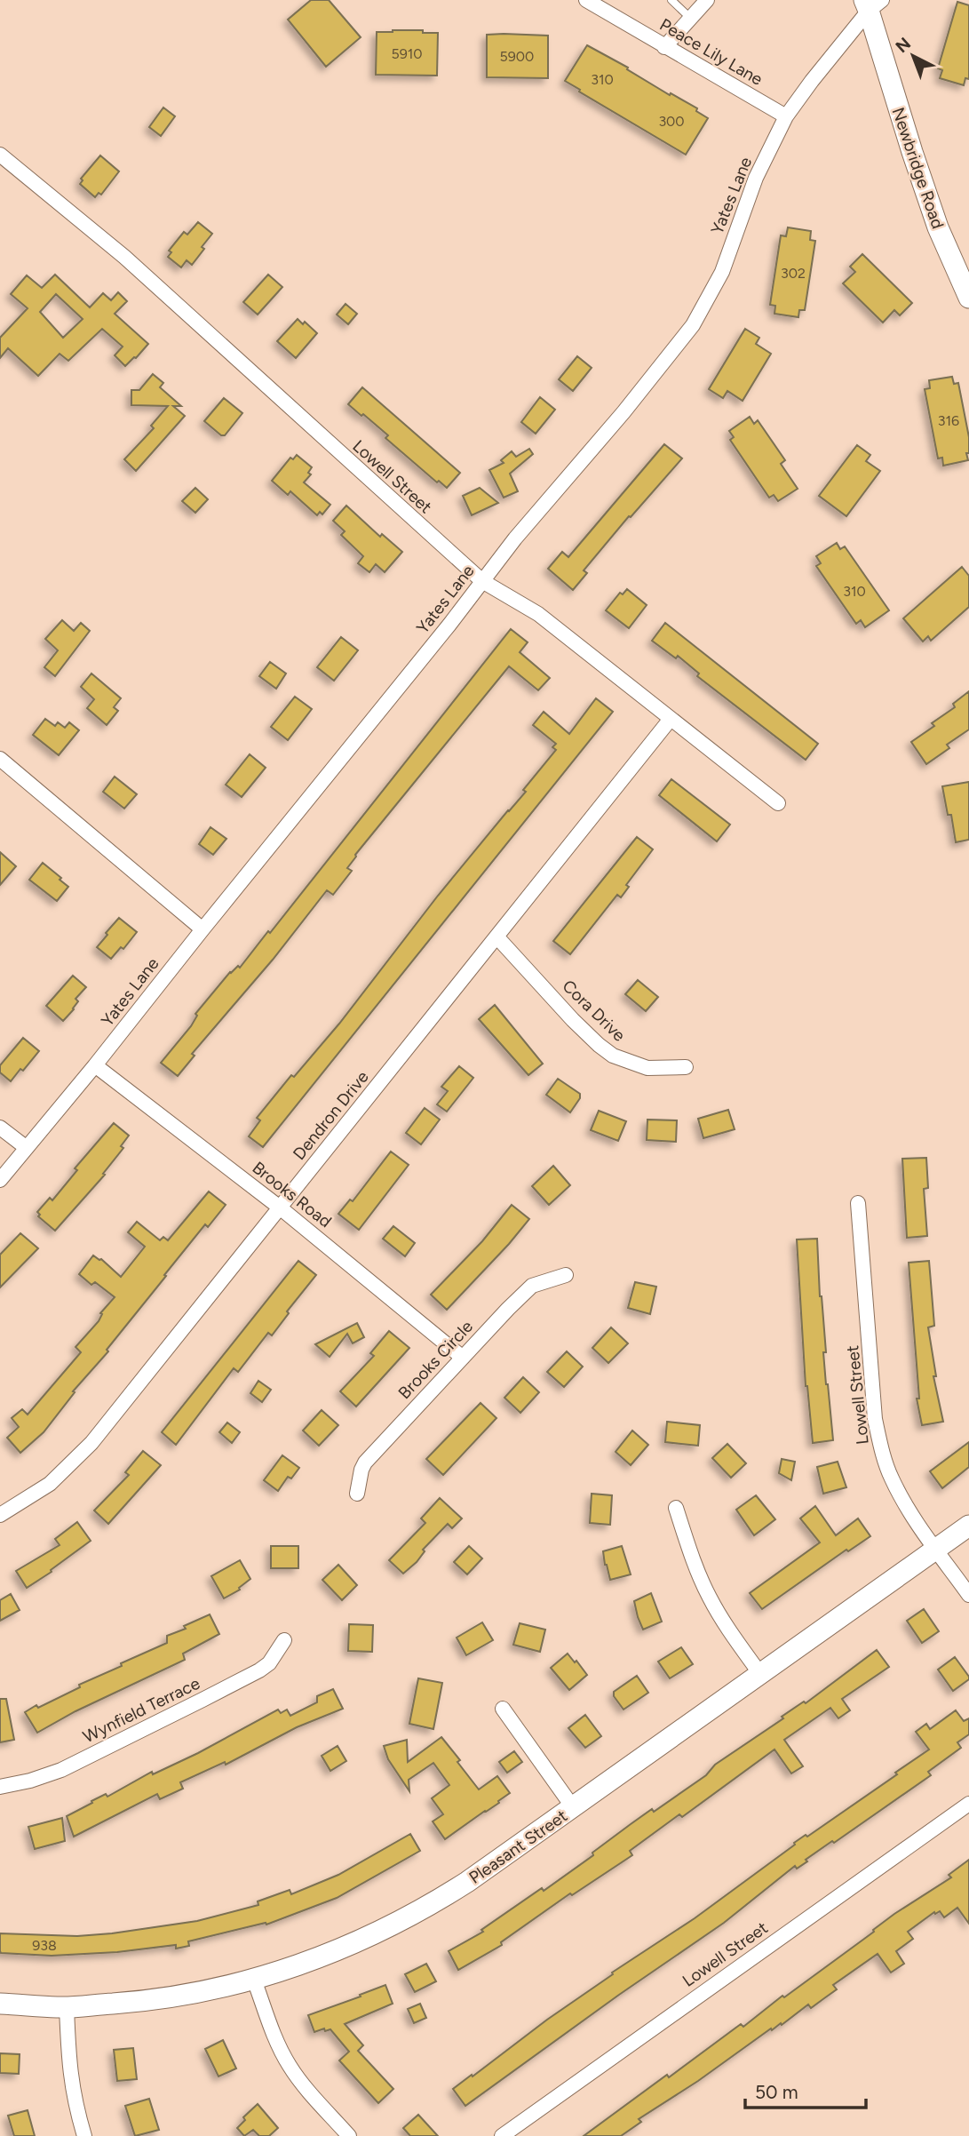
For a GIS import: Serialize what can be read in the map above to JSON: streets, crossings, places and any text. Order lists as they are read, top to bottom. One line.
{"streets":{"street":["Peace Lily Lane","Newbridge Road","Yates Lane","Lowell Street","Cora Drive","Dendron Drive","Brooks Road","Brooks Circle","Wynfield Terrace","Pleasant Street"]},"crossings":[["Peace Lily Lane","Yates Lane"],["Newbridge Road","Yates Lane"],["Yates Lane","Lowell Street"],["Yates Lane","Brooks Road"],["Lowell Street","Dendron Drive"],["Lowell Street","Pleasant Street"],["Cora Drive","Dendron Drive"],["Dendron Drive","Brooks Road"],["Brooks Road","Brooks Circle"]],"house_numbers":["5910","5900","310","300","302","316","310","938"],"scale_bar":"50 m","north":"top left"}
